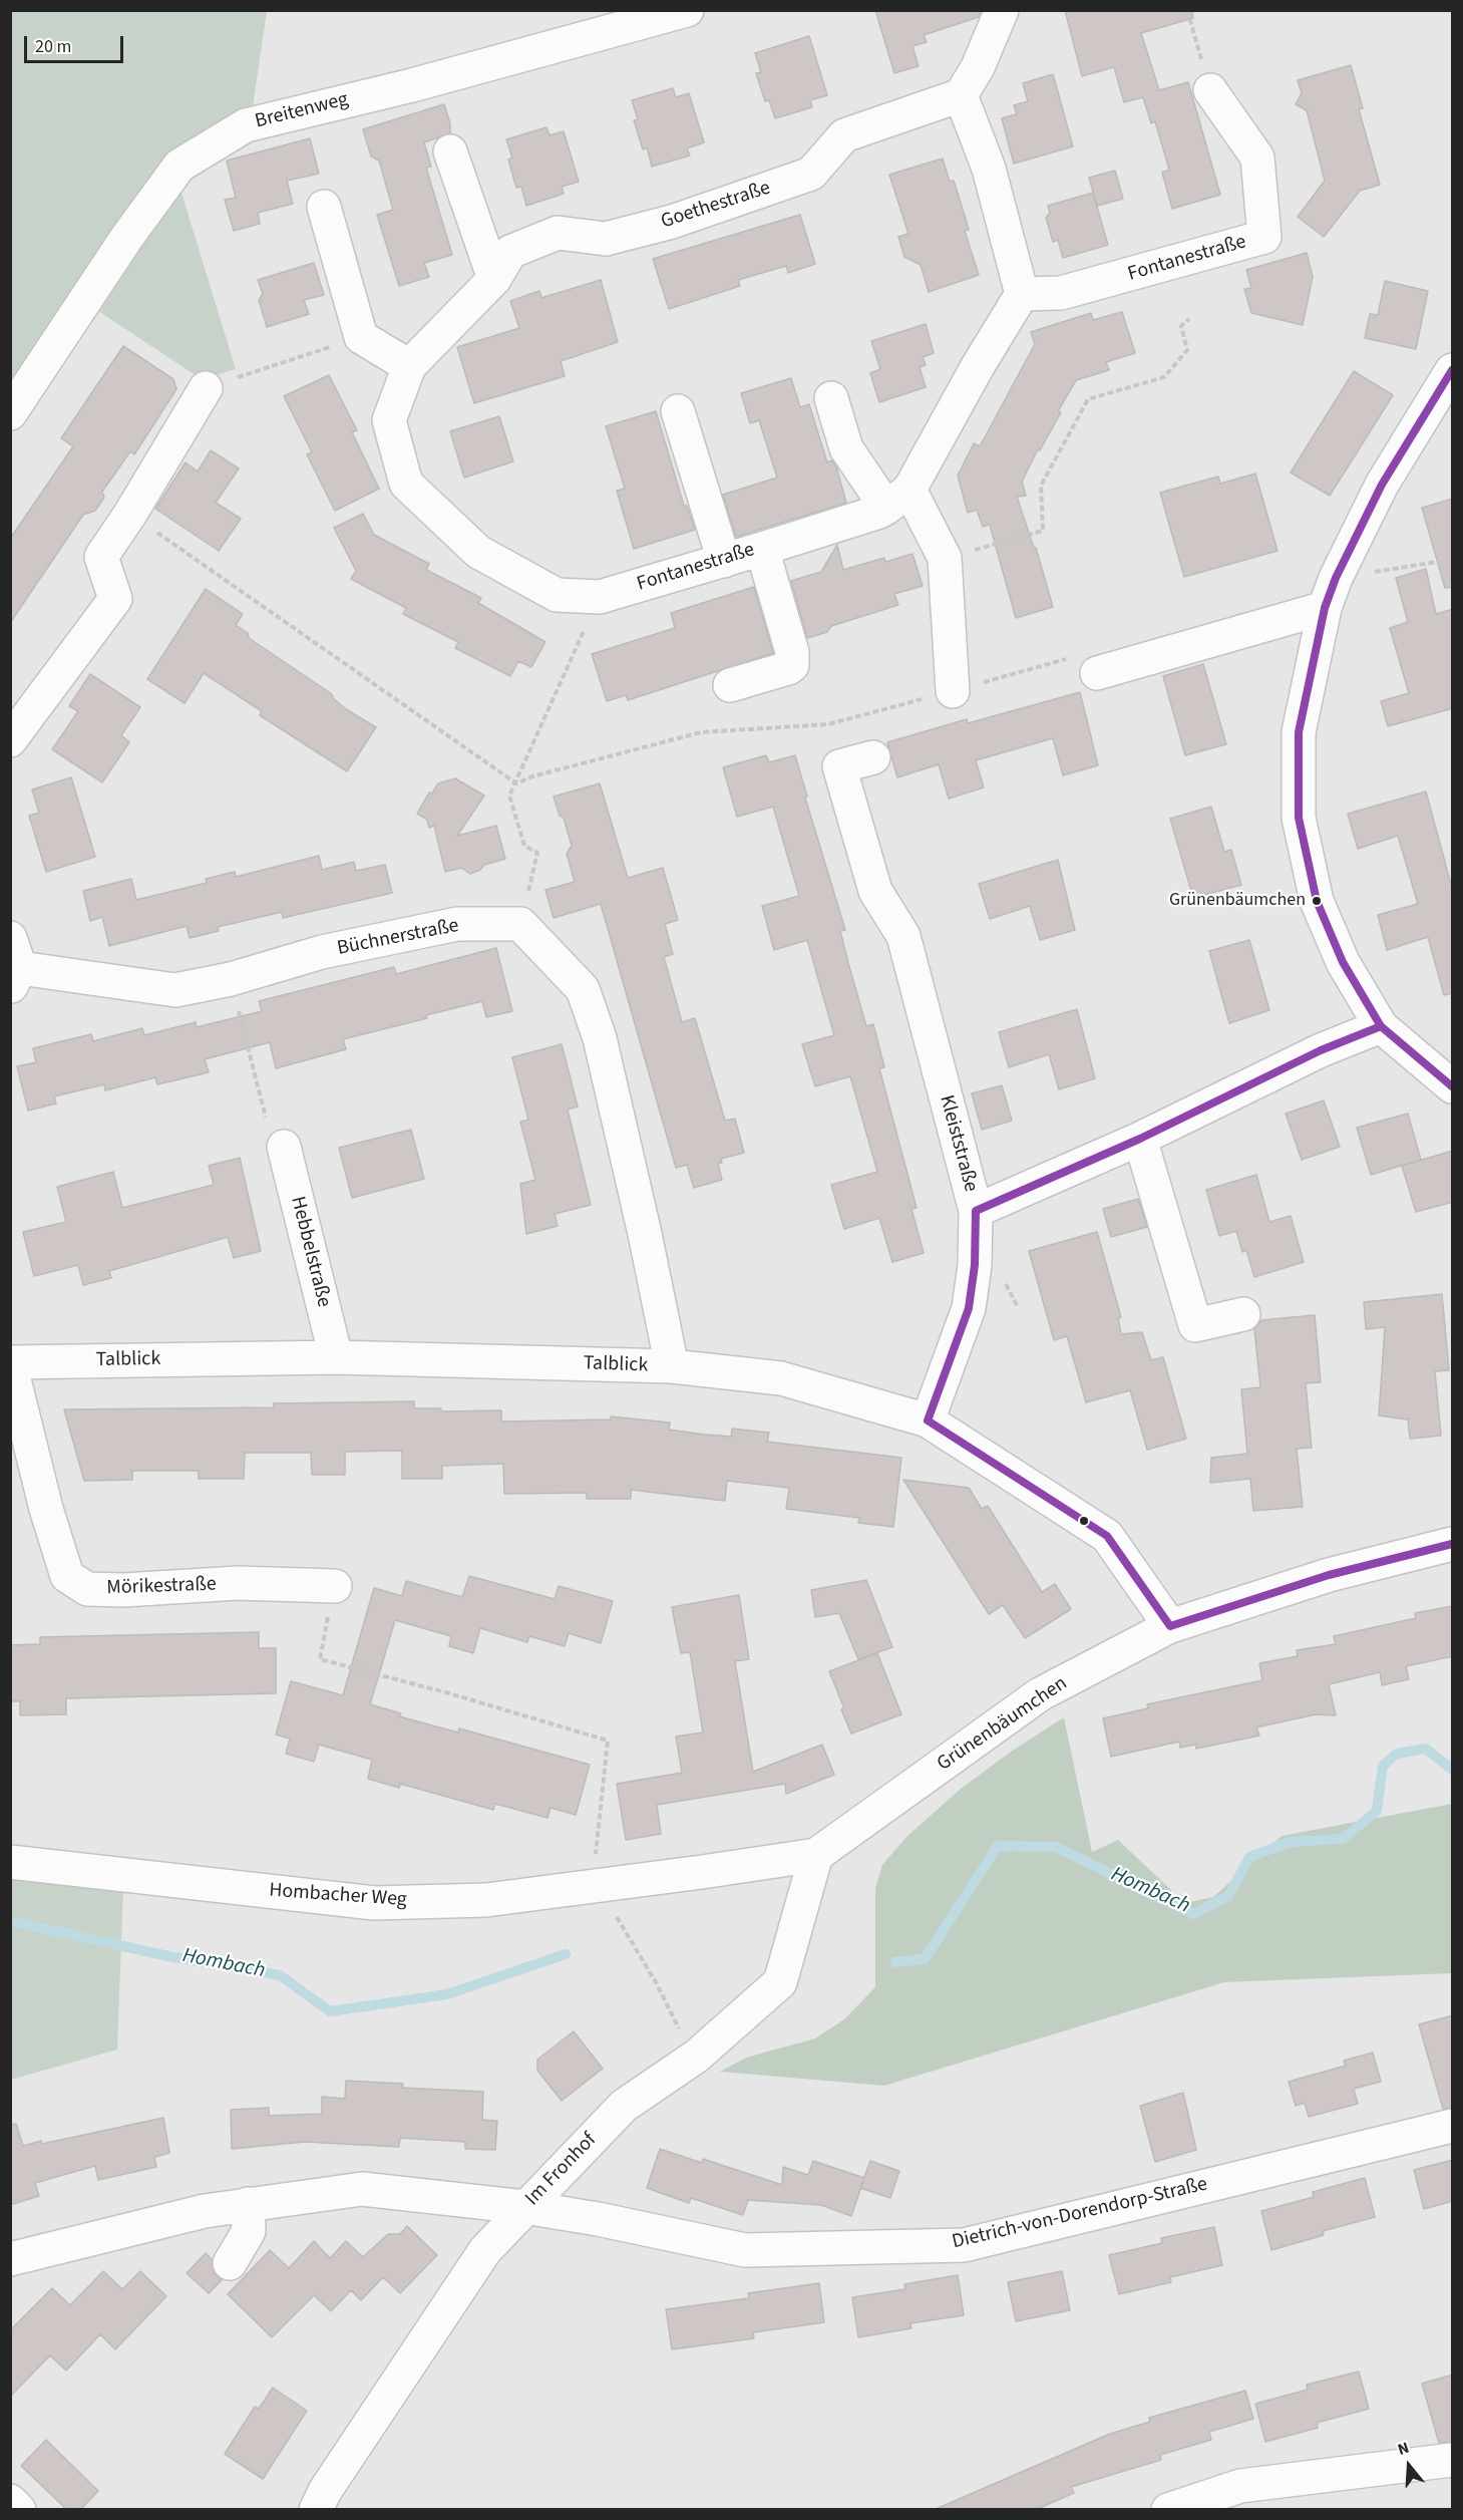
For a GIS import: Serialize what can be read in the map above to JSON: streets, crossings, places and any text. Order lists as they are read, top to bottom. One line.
{"streets":{"street":["Breitenweg","Goethestraße","Fontanestraße","Büchnerstraße","Kleiststraße","Hebbelstraße","Talblick","Mörikestraße","Grünenbäumchen","Hombacher Weg","Im Fronhof","Dietrich-von-Dorendorp-Straße"]},"crossings":[["Goethestraße","Fontanestraße"],["Kleiststraße","Talblick"],["Hebbelstraße","Talblick"],["Talblick","Mörikestraße"],["Talblick","Grünenbäumchen"],["Grünenbäumchen","Hombacher Weg"],["Grünenbäumchen","Im Fronhof"],["Im Fronhof","Dietrich-von-Dorendorp-Straße"]],"water":["Hombach"],"places":["Grünenbäumchen"],"scale_bar":"20 m","north":"top"}
